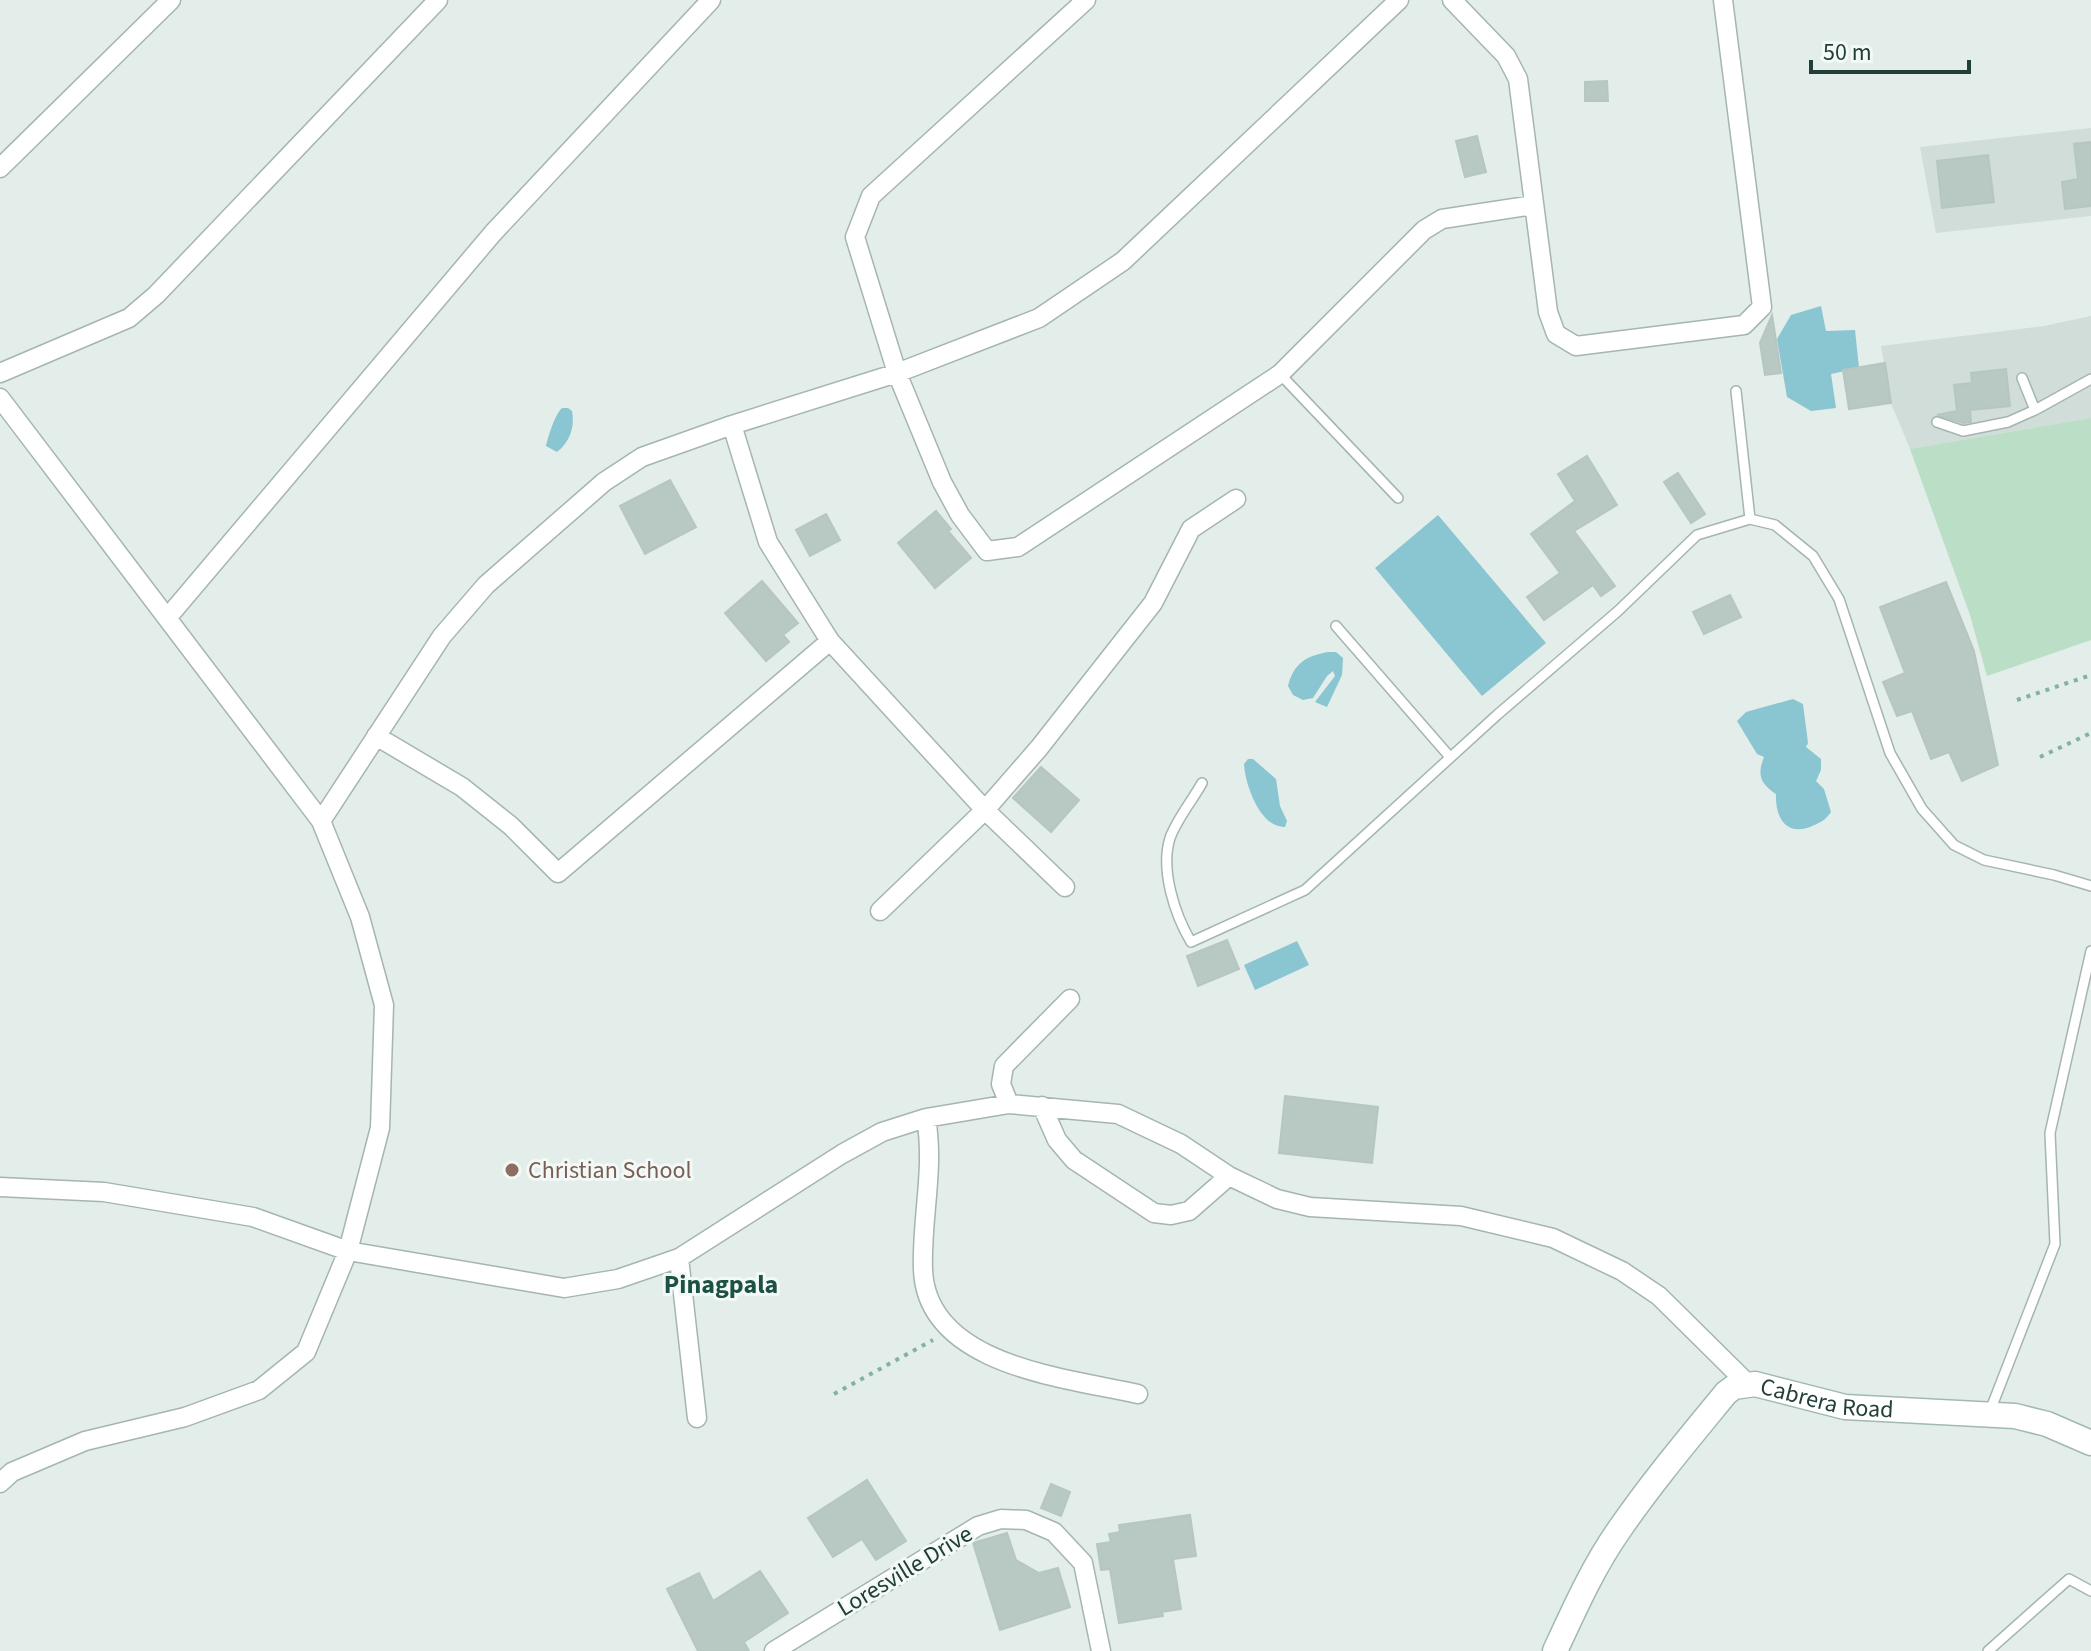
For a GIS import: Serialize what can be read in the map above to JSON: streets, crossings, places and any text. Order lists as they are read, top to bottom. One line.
{"streets":{"main road":["Cabrera Road"],"street":["Loresville Drive"]},"districts":["Pinagpala"],"places":["Christian School"],"scale_bar":"50 m"}
